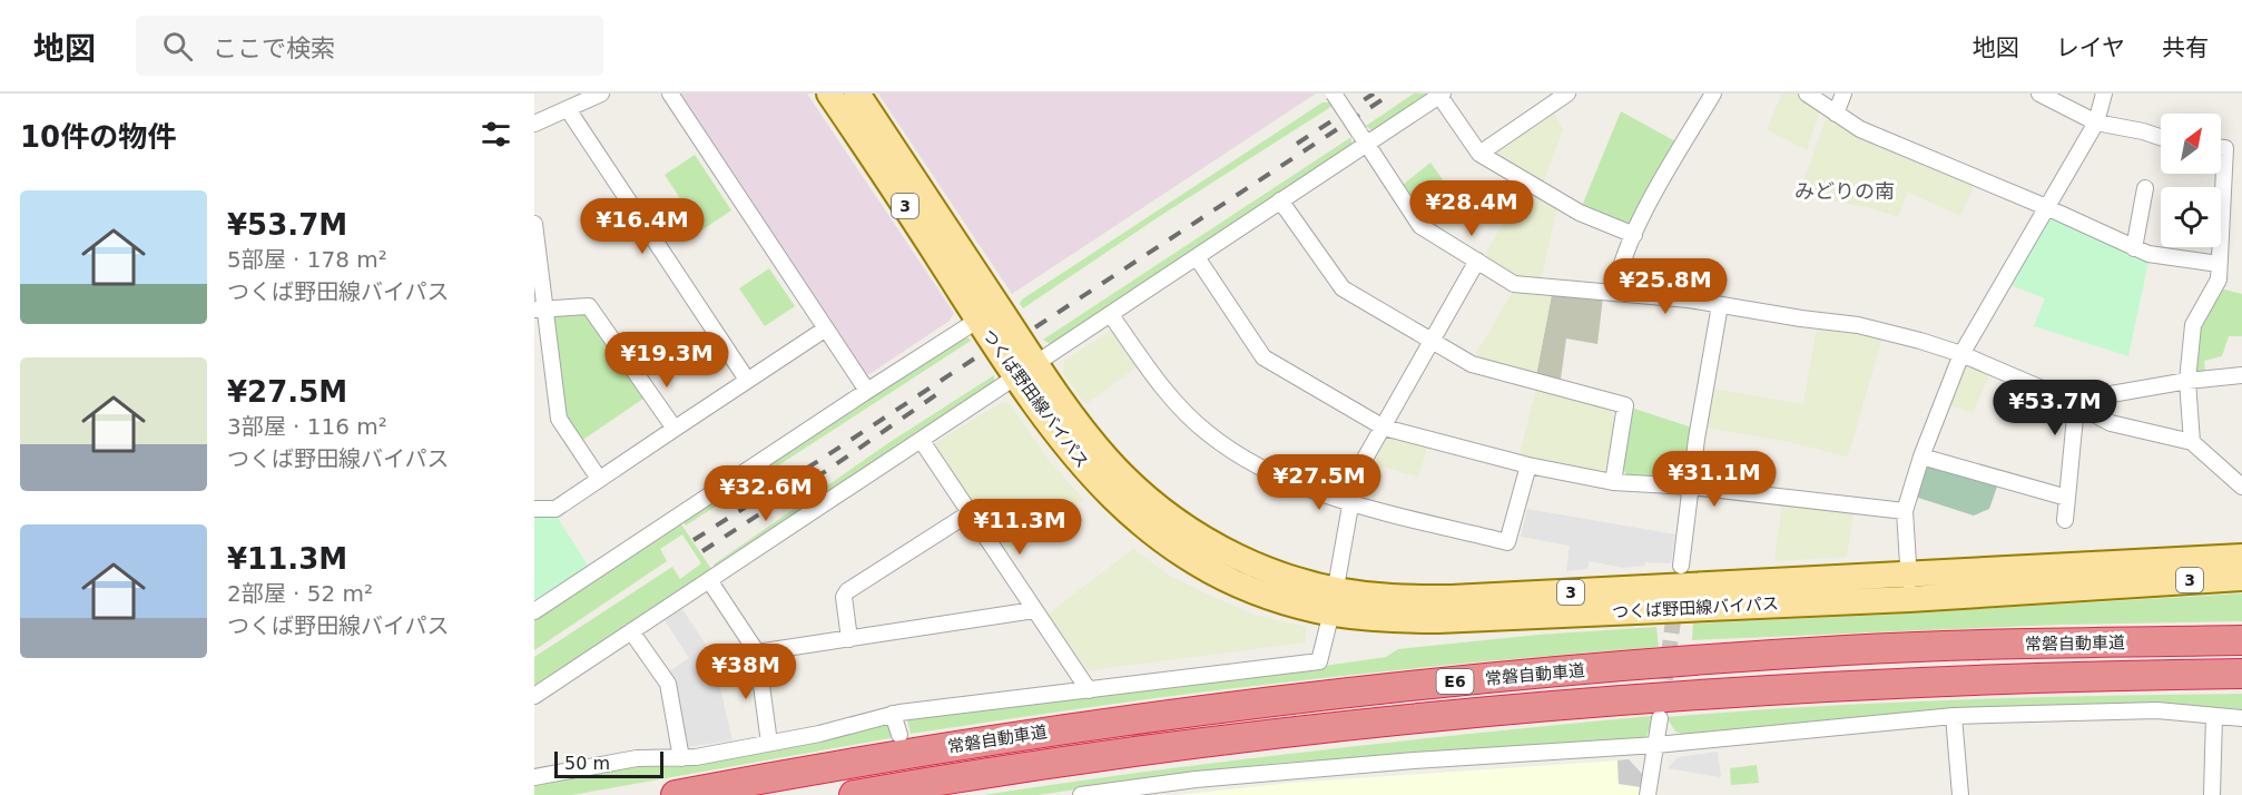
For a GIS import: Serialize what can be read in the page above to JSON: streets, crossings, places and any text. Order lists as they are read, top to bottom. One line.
{"streets":{"highway":["常磐自動車道","E6"],"main road":["3","つくば野田線バイパス"]},"districts":["みどりの南"],"scale_bar":"50 m","north":"top right","page":{"header":"地図","search":"ここで検索","nav":["地図","レイヤ","共有"],"heading":"10件の物件","list":[{"name":"¥53.7M","note":"5部屋 · 178 m² · つくば野田線バイパス"},{"name":"¥27.5M","note":"3部屋 · 116 m² · つくば野田線バイパス"},{"name":"¥11.3M","note":"2部屋 · 52 m² · つくば野田線バイパス"}],"price":["¥28.4M","¥16.4M","¥25.8M","¥19.3M","¥53.7M","¥31.1M","¥27.5M","¥32.6M","¥11.3M","¥38M"],"scale":"50 m"}}
